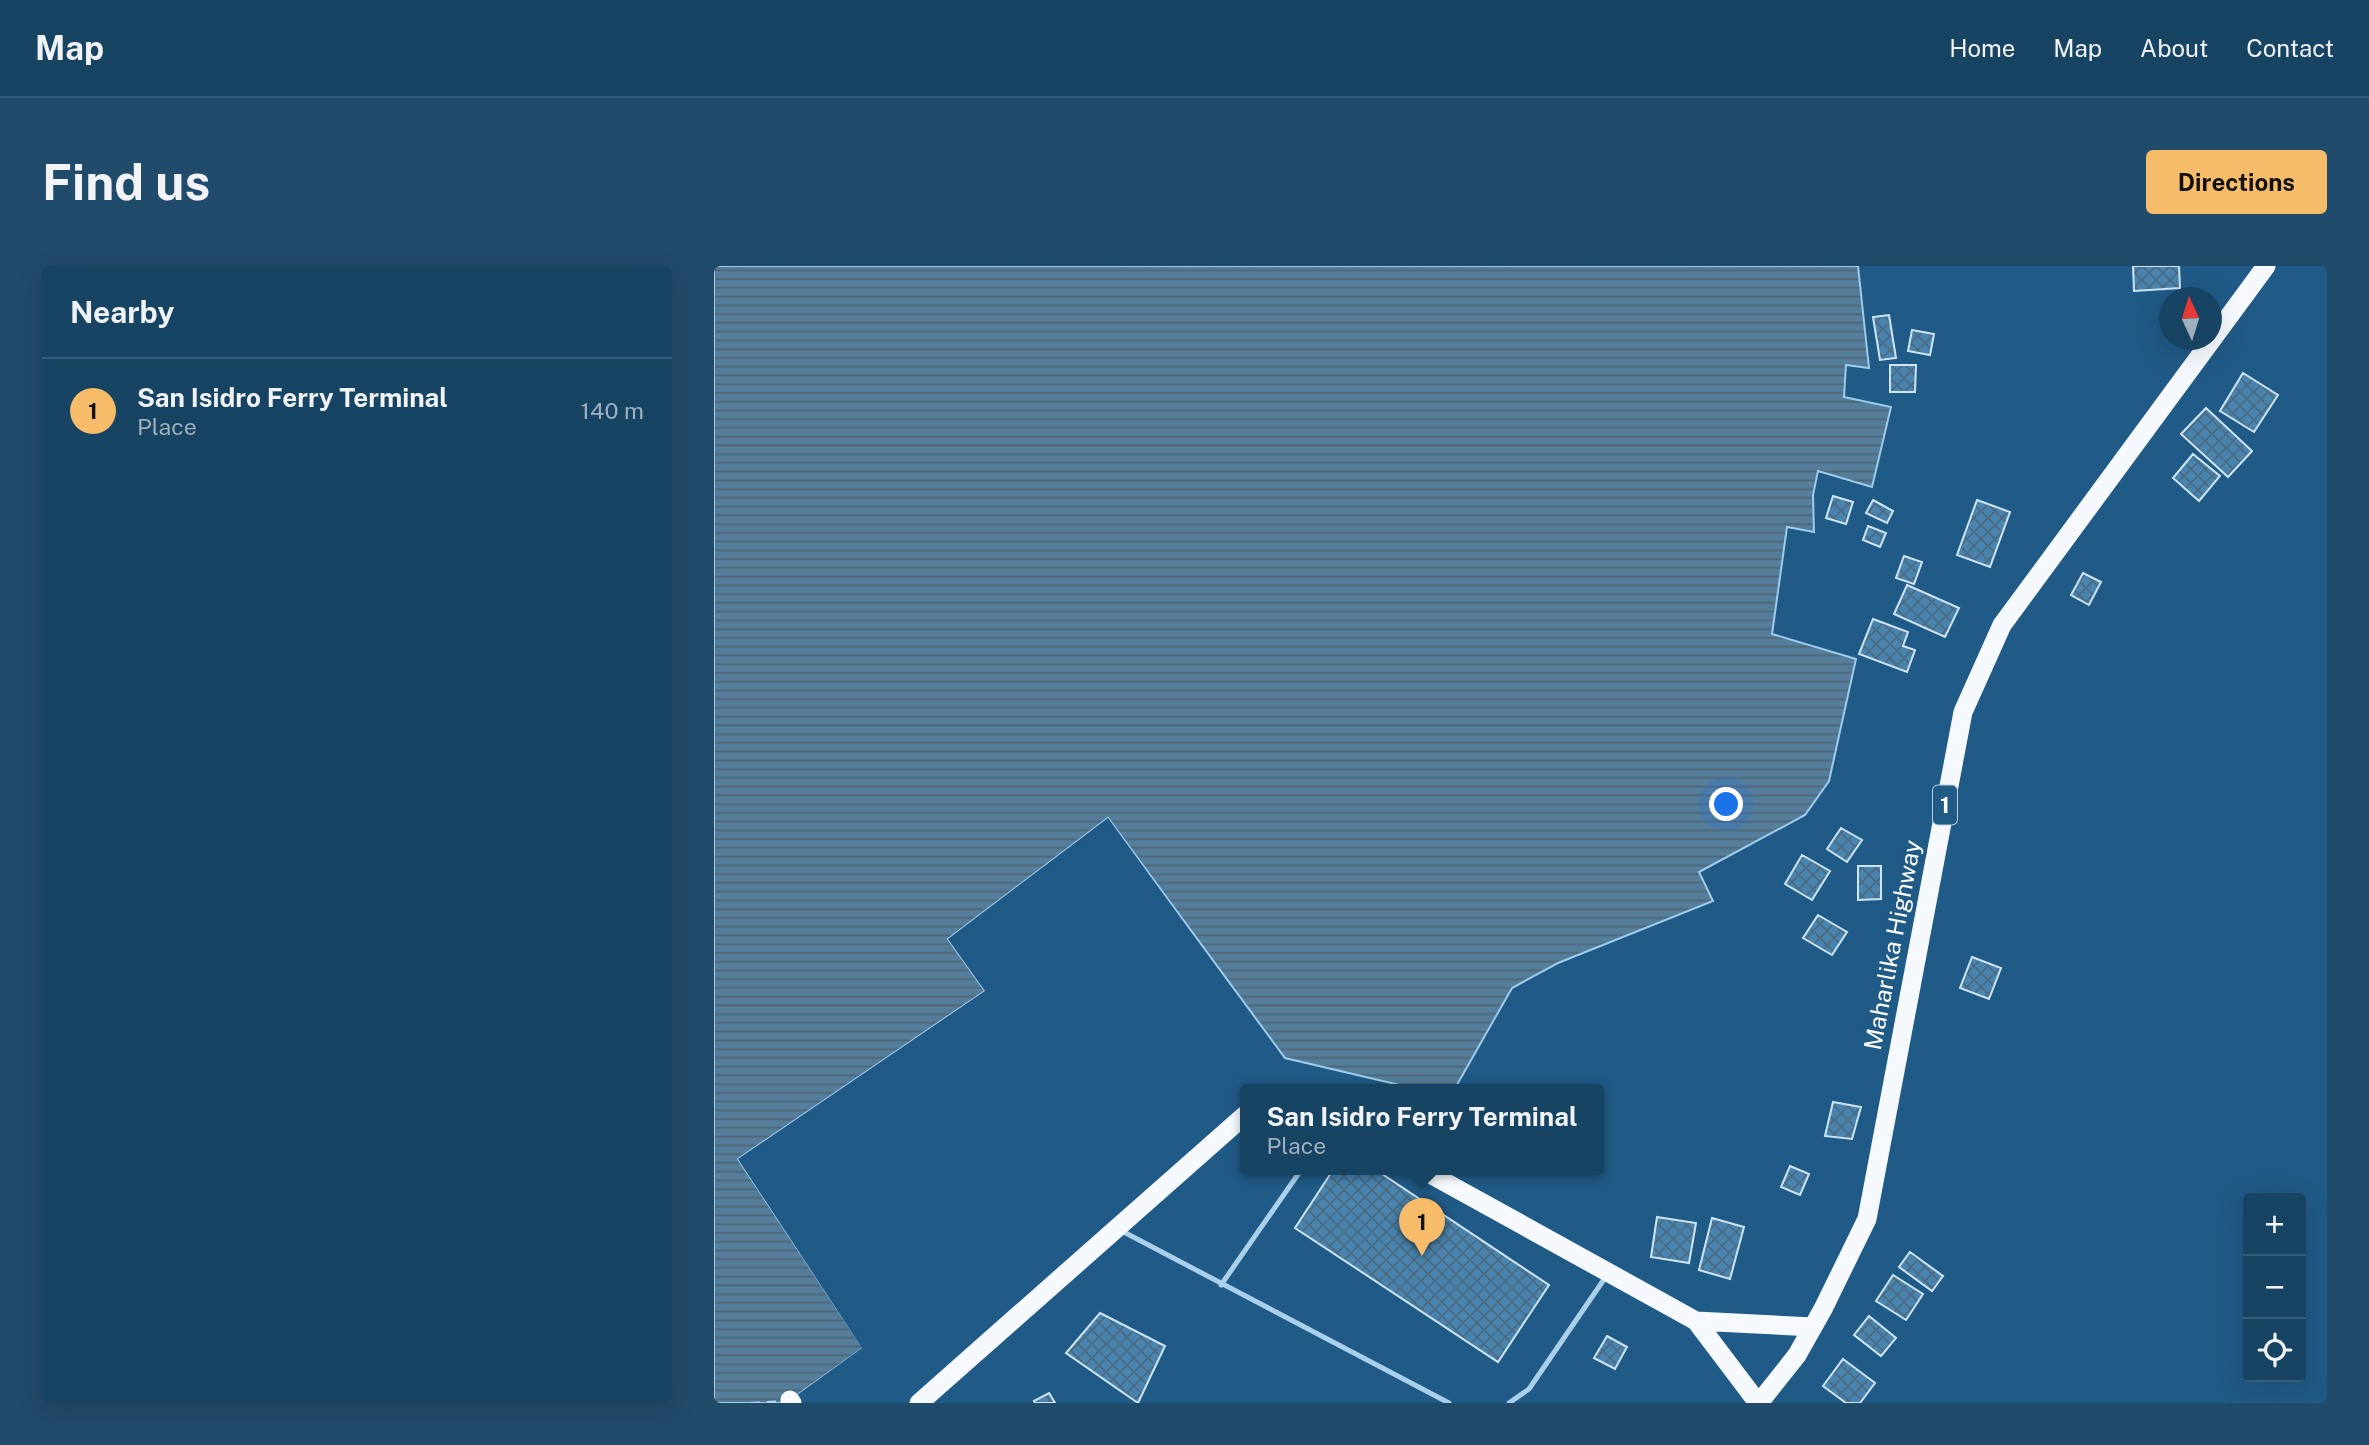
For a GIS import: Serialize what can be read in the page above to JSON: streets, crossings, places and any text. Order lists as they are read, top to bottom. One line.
{"streets":{"highway":["1","Maharlika Highway"]},"north":"top","page":{"header":"Map","nav":["Home","Map","About","Contact"],"buttons":"Directions","title":"Find us","heading":"Nearby","list":[{"mark":"1","name":"San Isidro Ferry Terminal","note":"Place","value":"140 m"}],"popup":["San Isidro Ferry Terminal","Place"],"map_buttons":["+","−"],"pins":"1"}}
